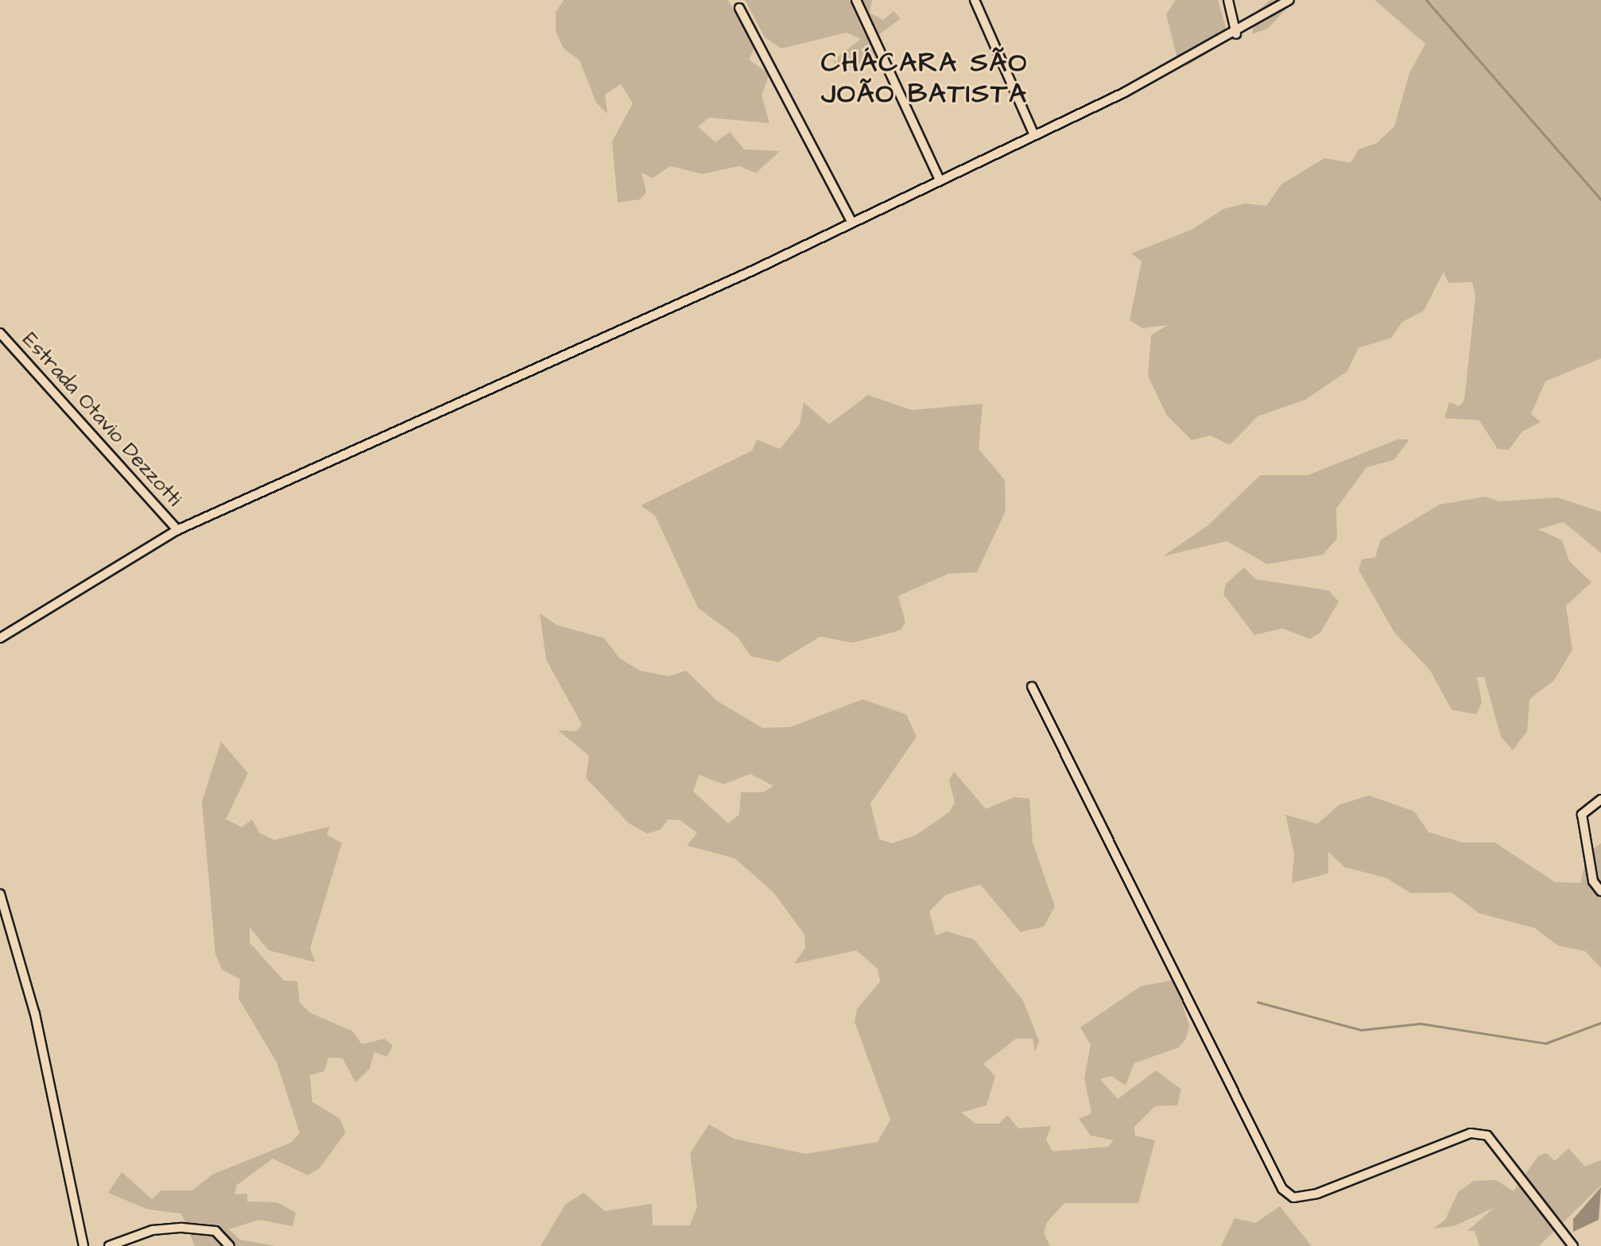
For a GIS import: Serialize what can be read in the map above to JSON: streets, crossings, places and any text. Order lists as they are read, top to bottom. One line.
{"streets":{"street":["Estrada Otavio Dezzotti"]},"districts":["CHÁCARA SÃO JOÃO BATISTA"]}
